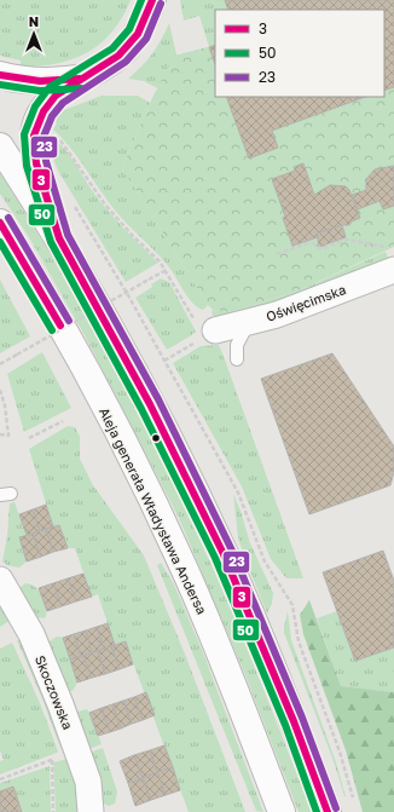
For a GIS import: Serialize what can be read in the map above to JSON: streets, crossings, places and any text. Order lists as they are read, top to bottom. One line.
{"streets":{"main road":["Aleja generała Władysława Andersa"],"street":["Oświęcimska","Skoczowska"]},"lines":["transit line 3","transit line 50","transit line 23"],"legend":["3","50","23"],"north":"top"}
